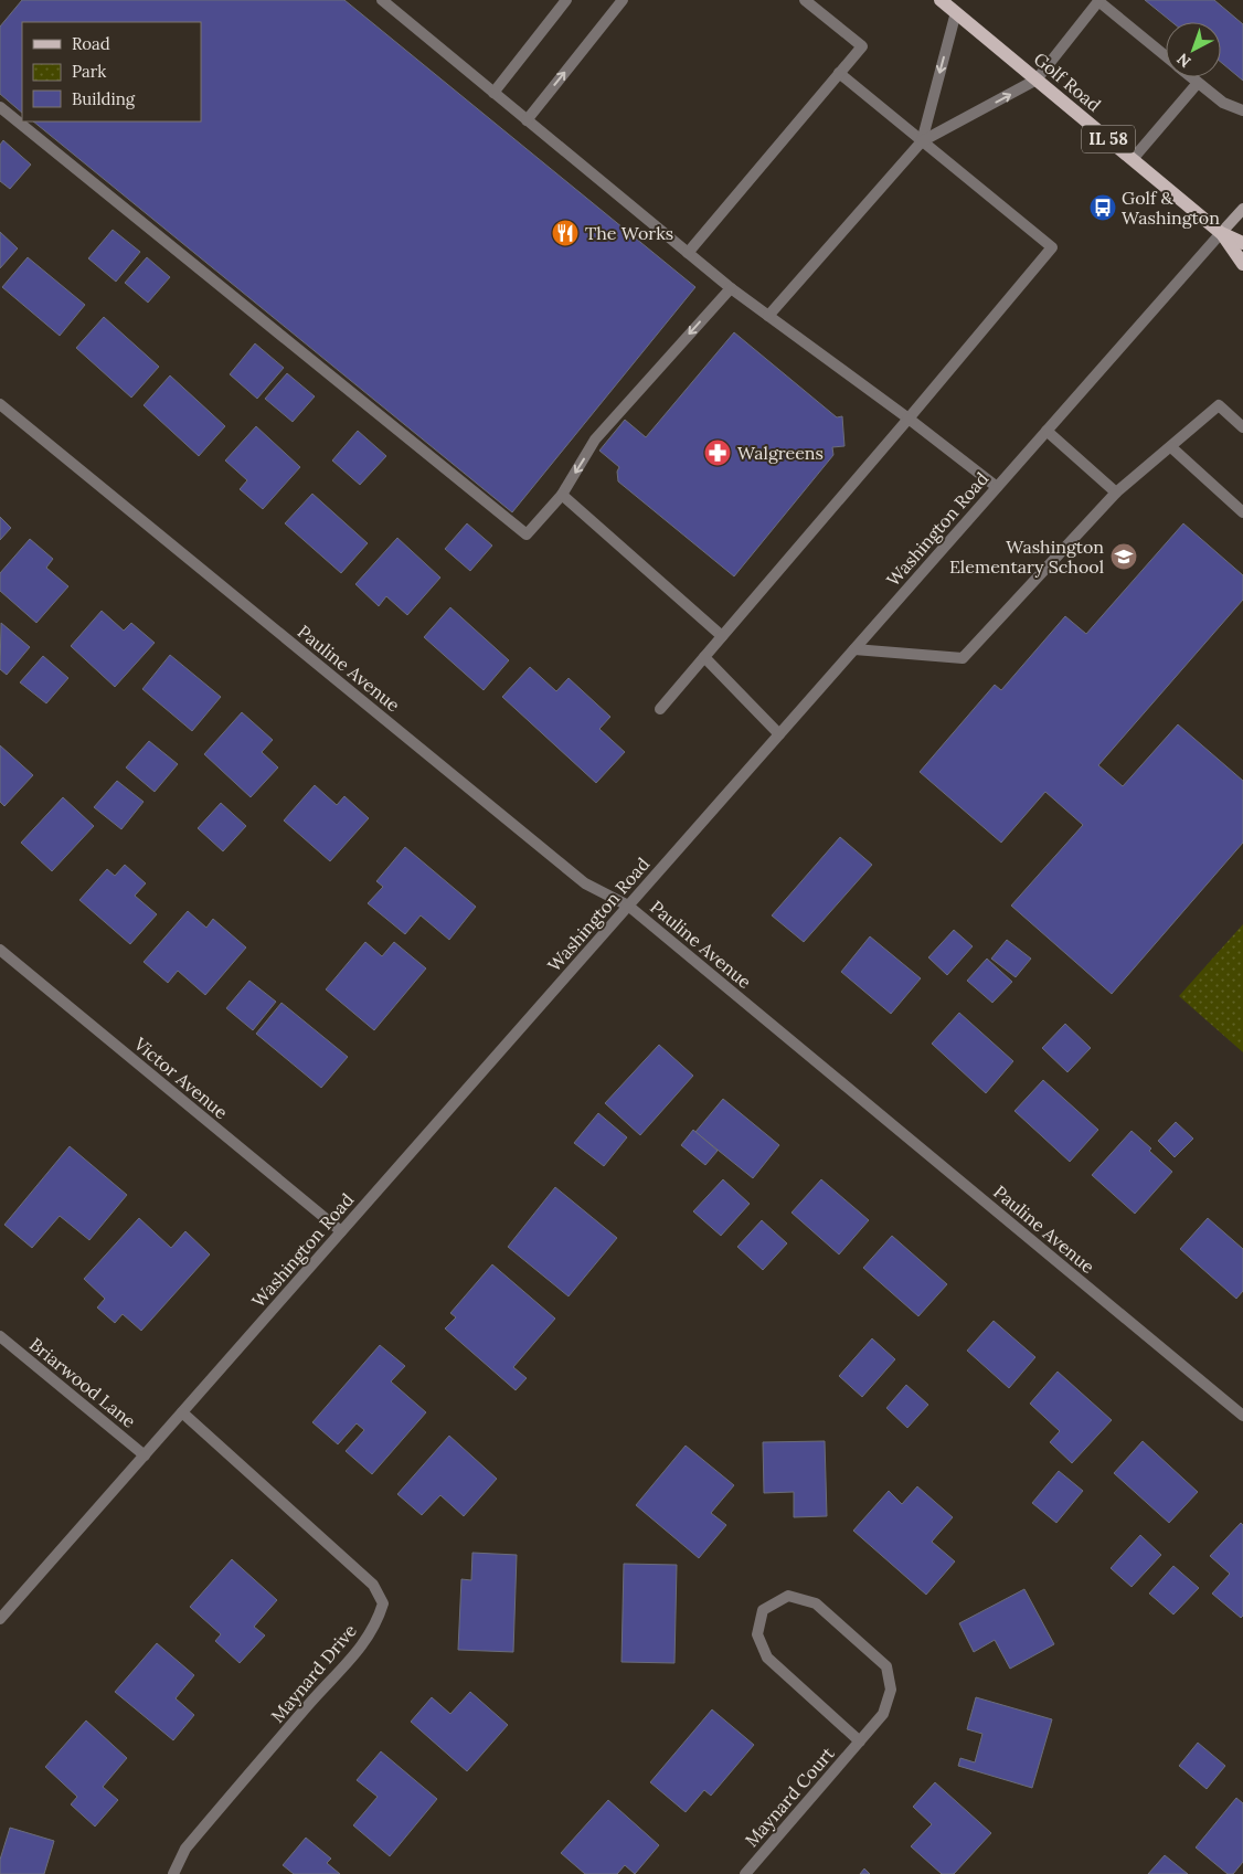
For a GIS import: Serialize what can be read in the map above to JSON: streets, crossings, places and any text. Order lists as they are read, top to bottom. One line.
{"streets":{"main road":["Golf Road","IL 58"],"street":["Washington Road","Pauline Avenue","Victor Avenue","Briarwood Lane","Maynard Drive","Maynard Court"]},"crossings":[["Golf Road","IL 58"],["Golf Road","Washington Road"],["IL 58","Washington Road"],["Washington Road","Pauline Avenue"],["Washington Road","Victor Avenue"],["Washington Road","Briarwood Lane"],["Washington Road","Maynard Drive"]],"places":{"bus stop":["Golf & Washington"],"restaurant":["The Works"],"pharmacy":["Walgreens"],"school or university":["Washington Elementary School"]},"legend":["Road","Park","Building"],"north":"bottom left"}
